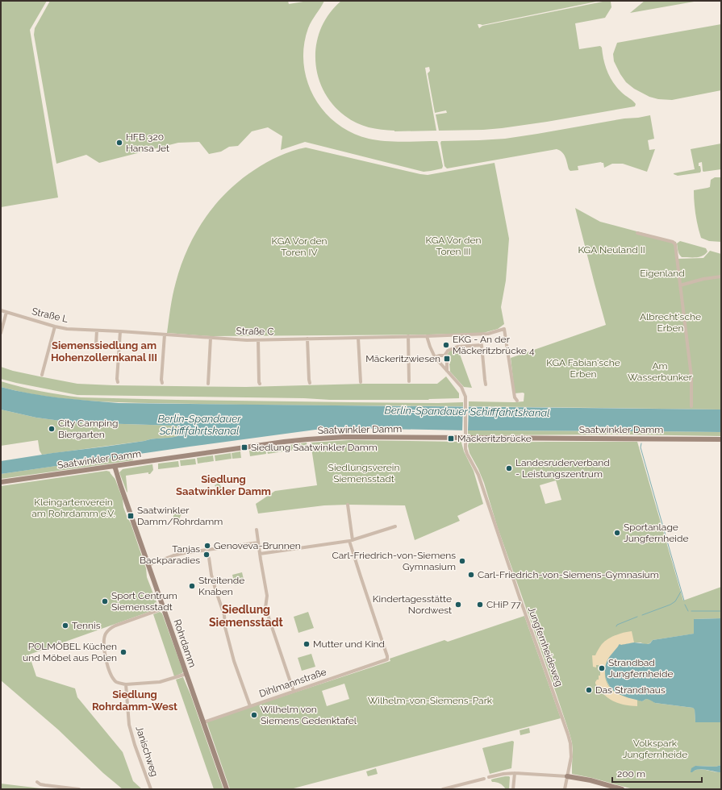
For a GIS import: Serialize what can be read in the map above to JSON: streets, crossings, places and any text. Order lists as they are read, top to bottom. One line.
{"streets":{"main road":["Saatwinkler Damm","Rohrdamm"],"street":["Straße L","Straße C","Jungfernheideweg","Dihlmannstraße","Janischweg"]},"crossings":[["Straße L","Straße C"],["Straße C","Jungfernheideweg"],["Saatwinkler Damm","Rohrdamm"],["Saatwinkler Damm","Jungfernheideweg"],["Rohrdamm","Dihlmannstraße"]],"districts":["Siemenssiedlung am Hohenzollernkanal III","Siedlung Saatwinkler Damm","Siedlung Siemensstadt","Siedlung Rohrdamm-West"],"water":["Berlin-Spandauer Schifffahrtskanal"],"parks":["KGA Vor den Toren III","KGA Vor den Toren IV","KGA Neuland II","Eigenland","Albrecht'sche Erben","KGA Fabian'sche Erben","Am Wasserbunker","Siedlungsverein Siemensstadt","Kleingartenverein am Rohrdamm e.V.","Wilhelm-von-Siemens-Park","Volkspark Jungfernheide"],"places":{"other":["HFB 320 Hansa Jet","EKG - An der Mäckeritzbrücke 4","City Camping Biergarten","Landesruderverband - Leistungszentrum","Sportanlage Jungfernheide","Genoveva-Brunnen","Tanjas Backparadies","Carl-Friedrich-von-Siemens Gymnasium","Carl-Friedrich-von-Siemens-Gymnasium","Streitende Knaben","Sport Centrum Siemensstadt","Kindertagesstätte Nordwest","CHiP 77","Tennis","Mutter und Kind","POLMÖBEL Küchen und Möbel aus Polen","Strandbad Jungfernheide","Das Strandhaus","Wilhelm von Siemens Gedenktafel"],"transit":["Mäckeritzwiesen","Mäckeritzbrücke","Siedlung Saatwinkler Damm","Saatwinkler Damm/Rohrdamm"]},"scale_bar":"200 m"}
